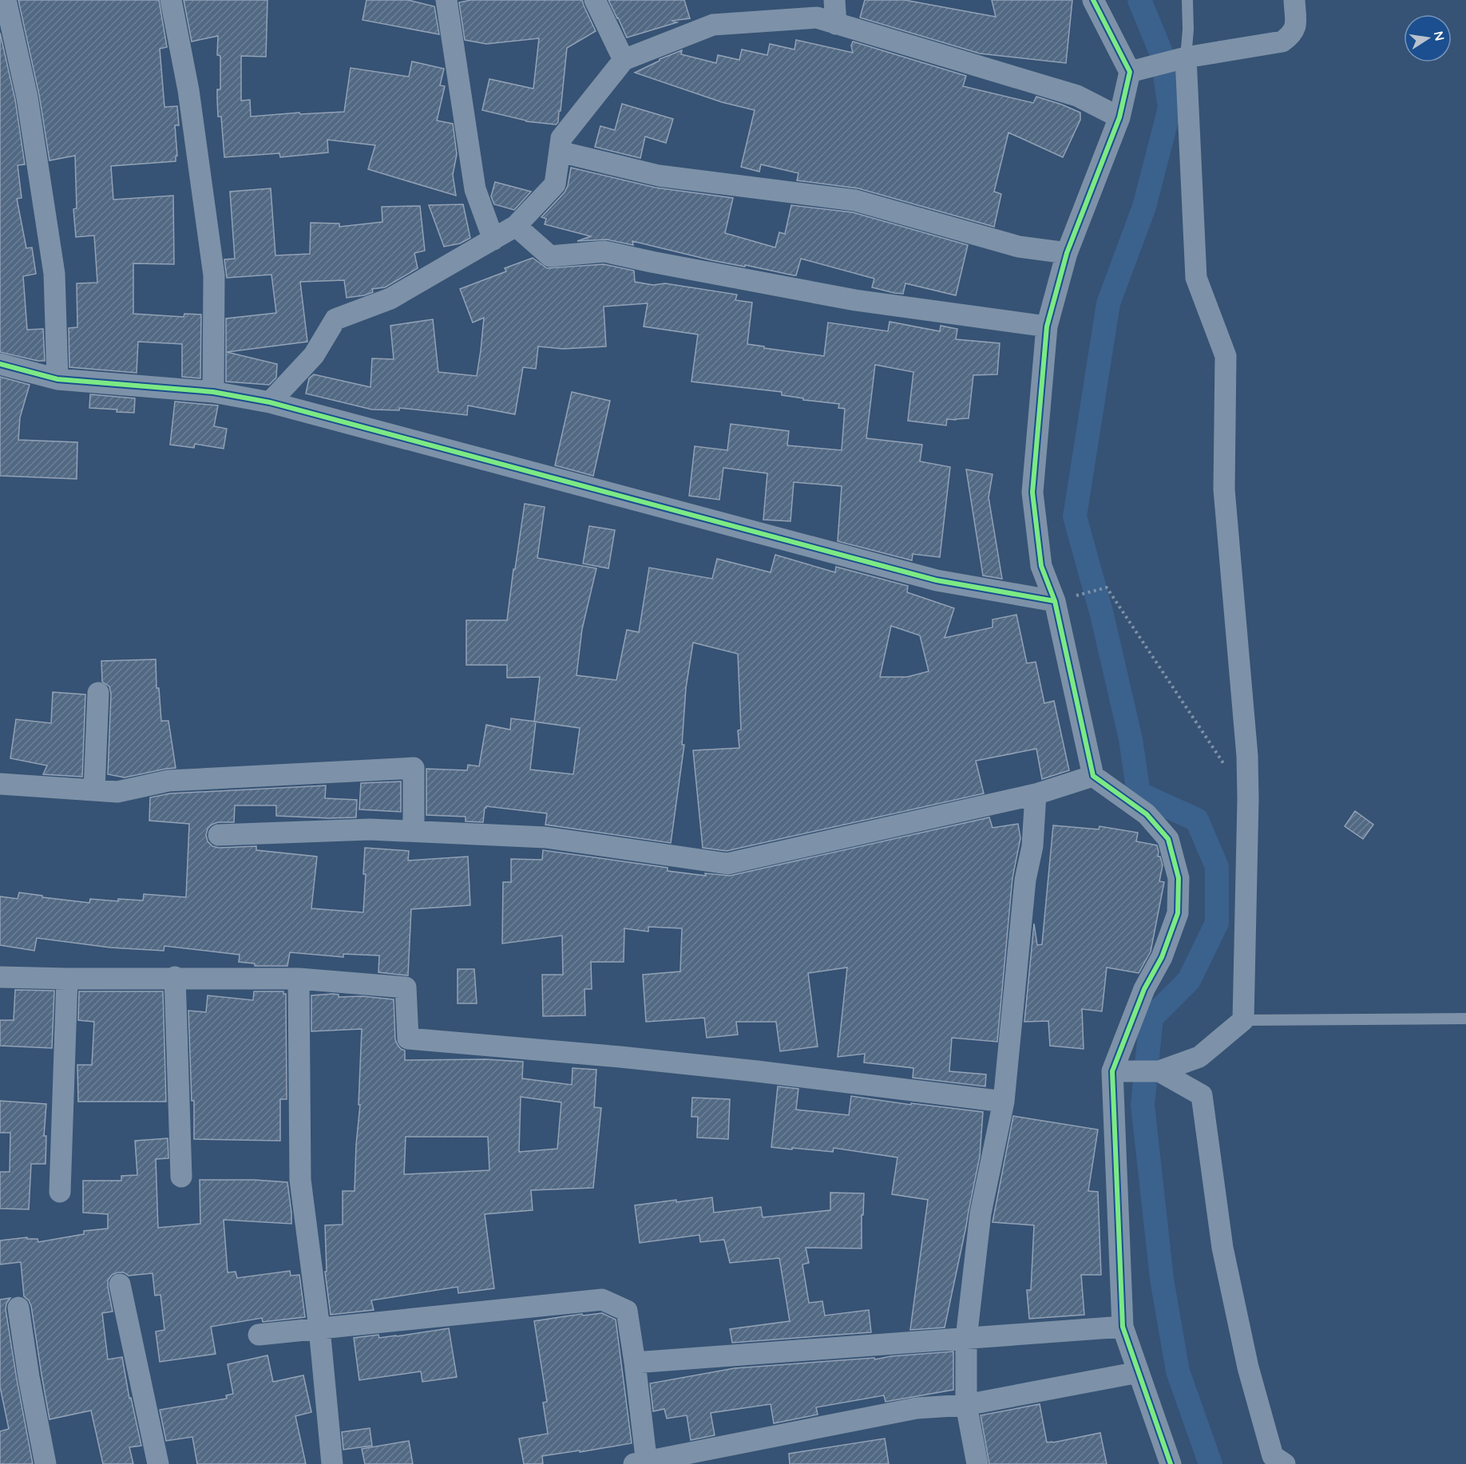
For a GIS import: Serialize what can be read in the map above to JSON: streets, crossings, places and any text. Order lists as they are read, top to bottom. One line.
{"north":"right"}
